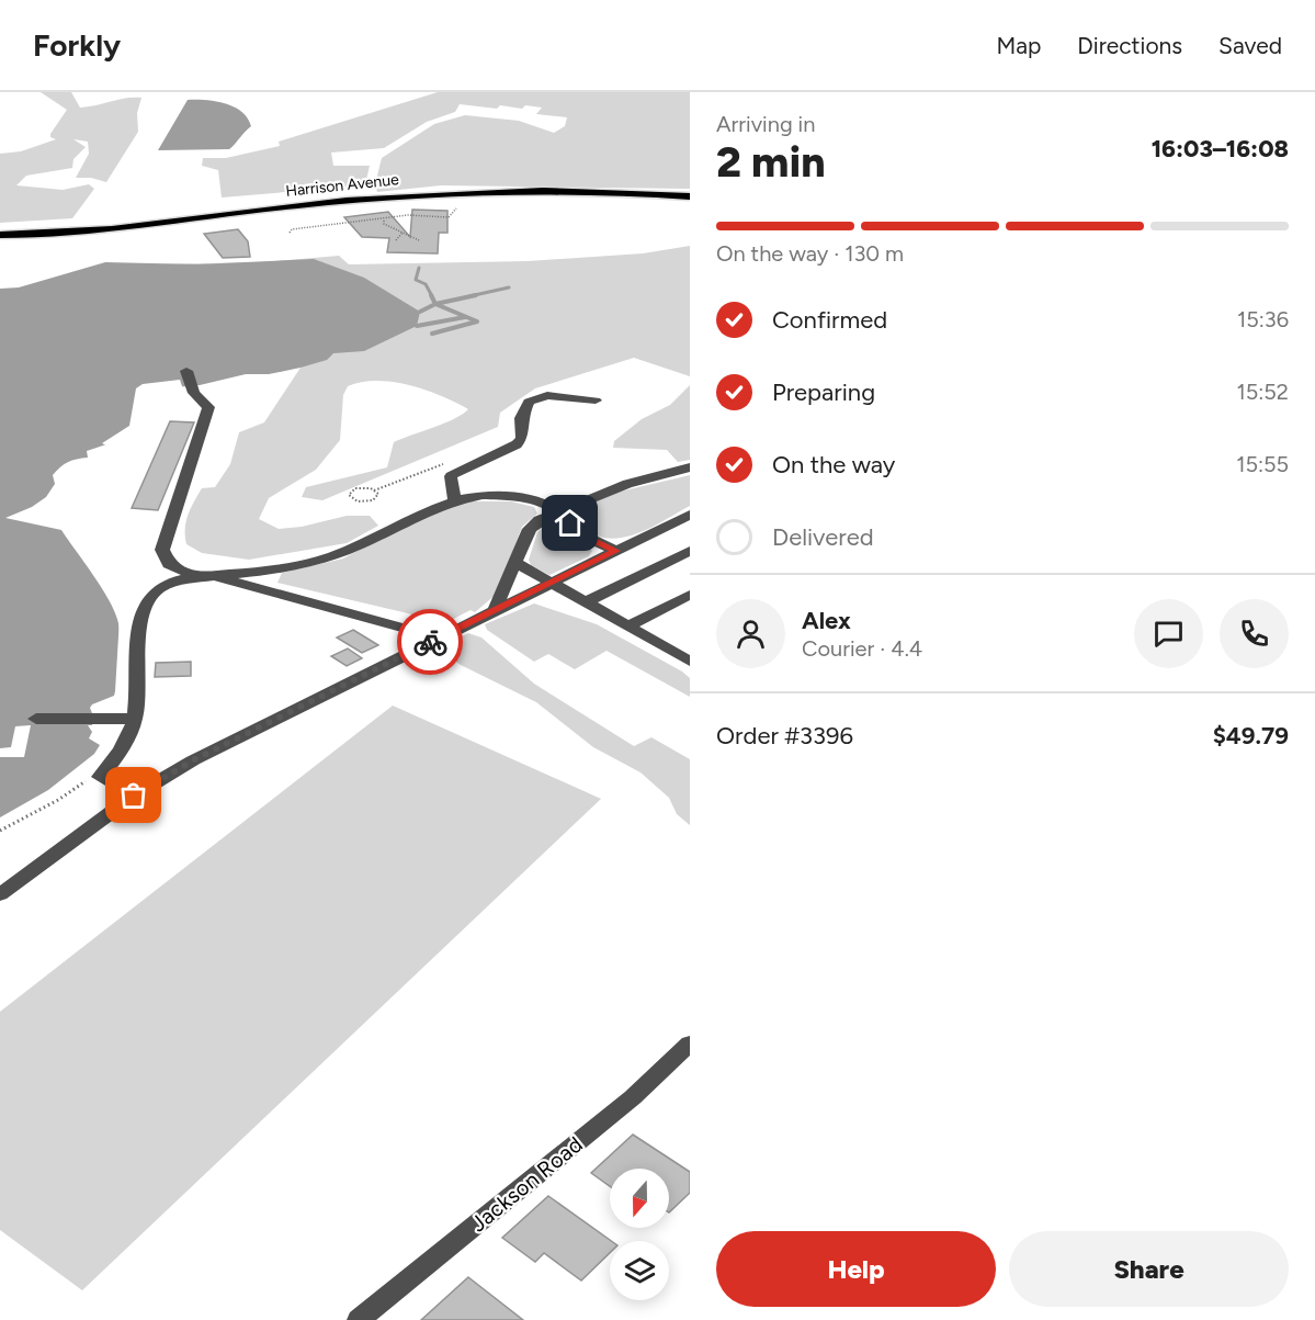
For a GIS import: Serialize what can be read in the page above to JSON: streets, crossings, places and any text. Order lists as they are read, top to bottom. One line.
{"streets":{"main road":["Harrison Avenue"],"street":["Jackson Road"]},"north":"bottom","page":{"header":"Forkly","nav":["Map","Directions","Saved"],"heading":["2 min","Arriving in","16:03–16:08"],"panel":["Alex","Courier · 4.4","Order #3396","$49.79"],"bar":"On the way · 130 m","list":[["Confirmed","15:36"],["Preparing","15:52"],["On the way","15:55"],"Delivered"],"buttons":["Help","Share"]}}
